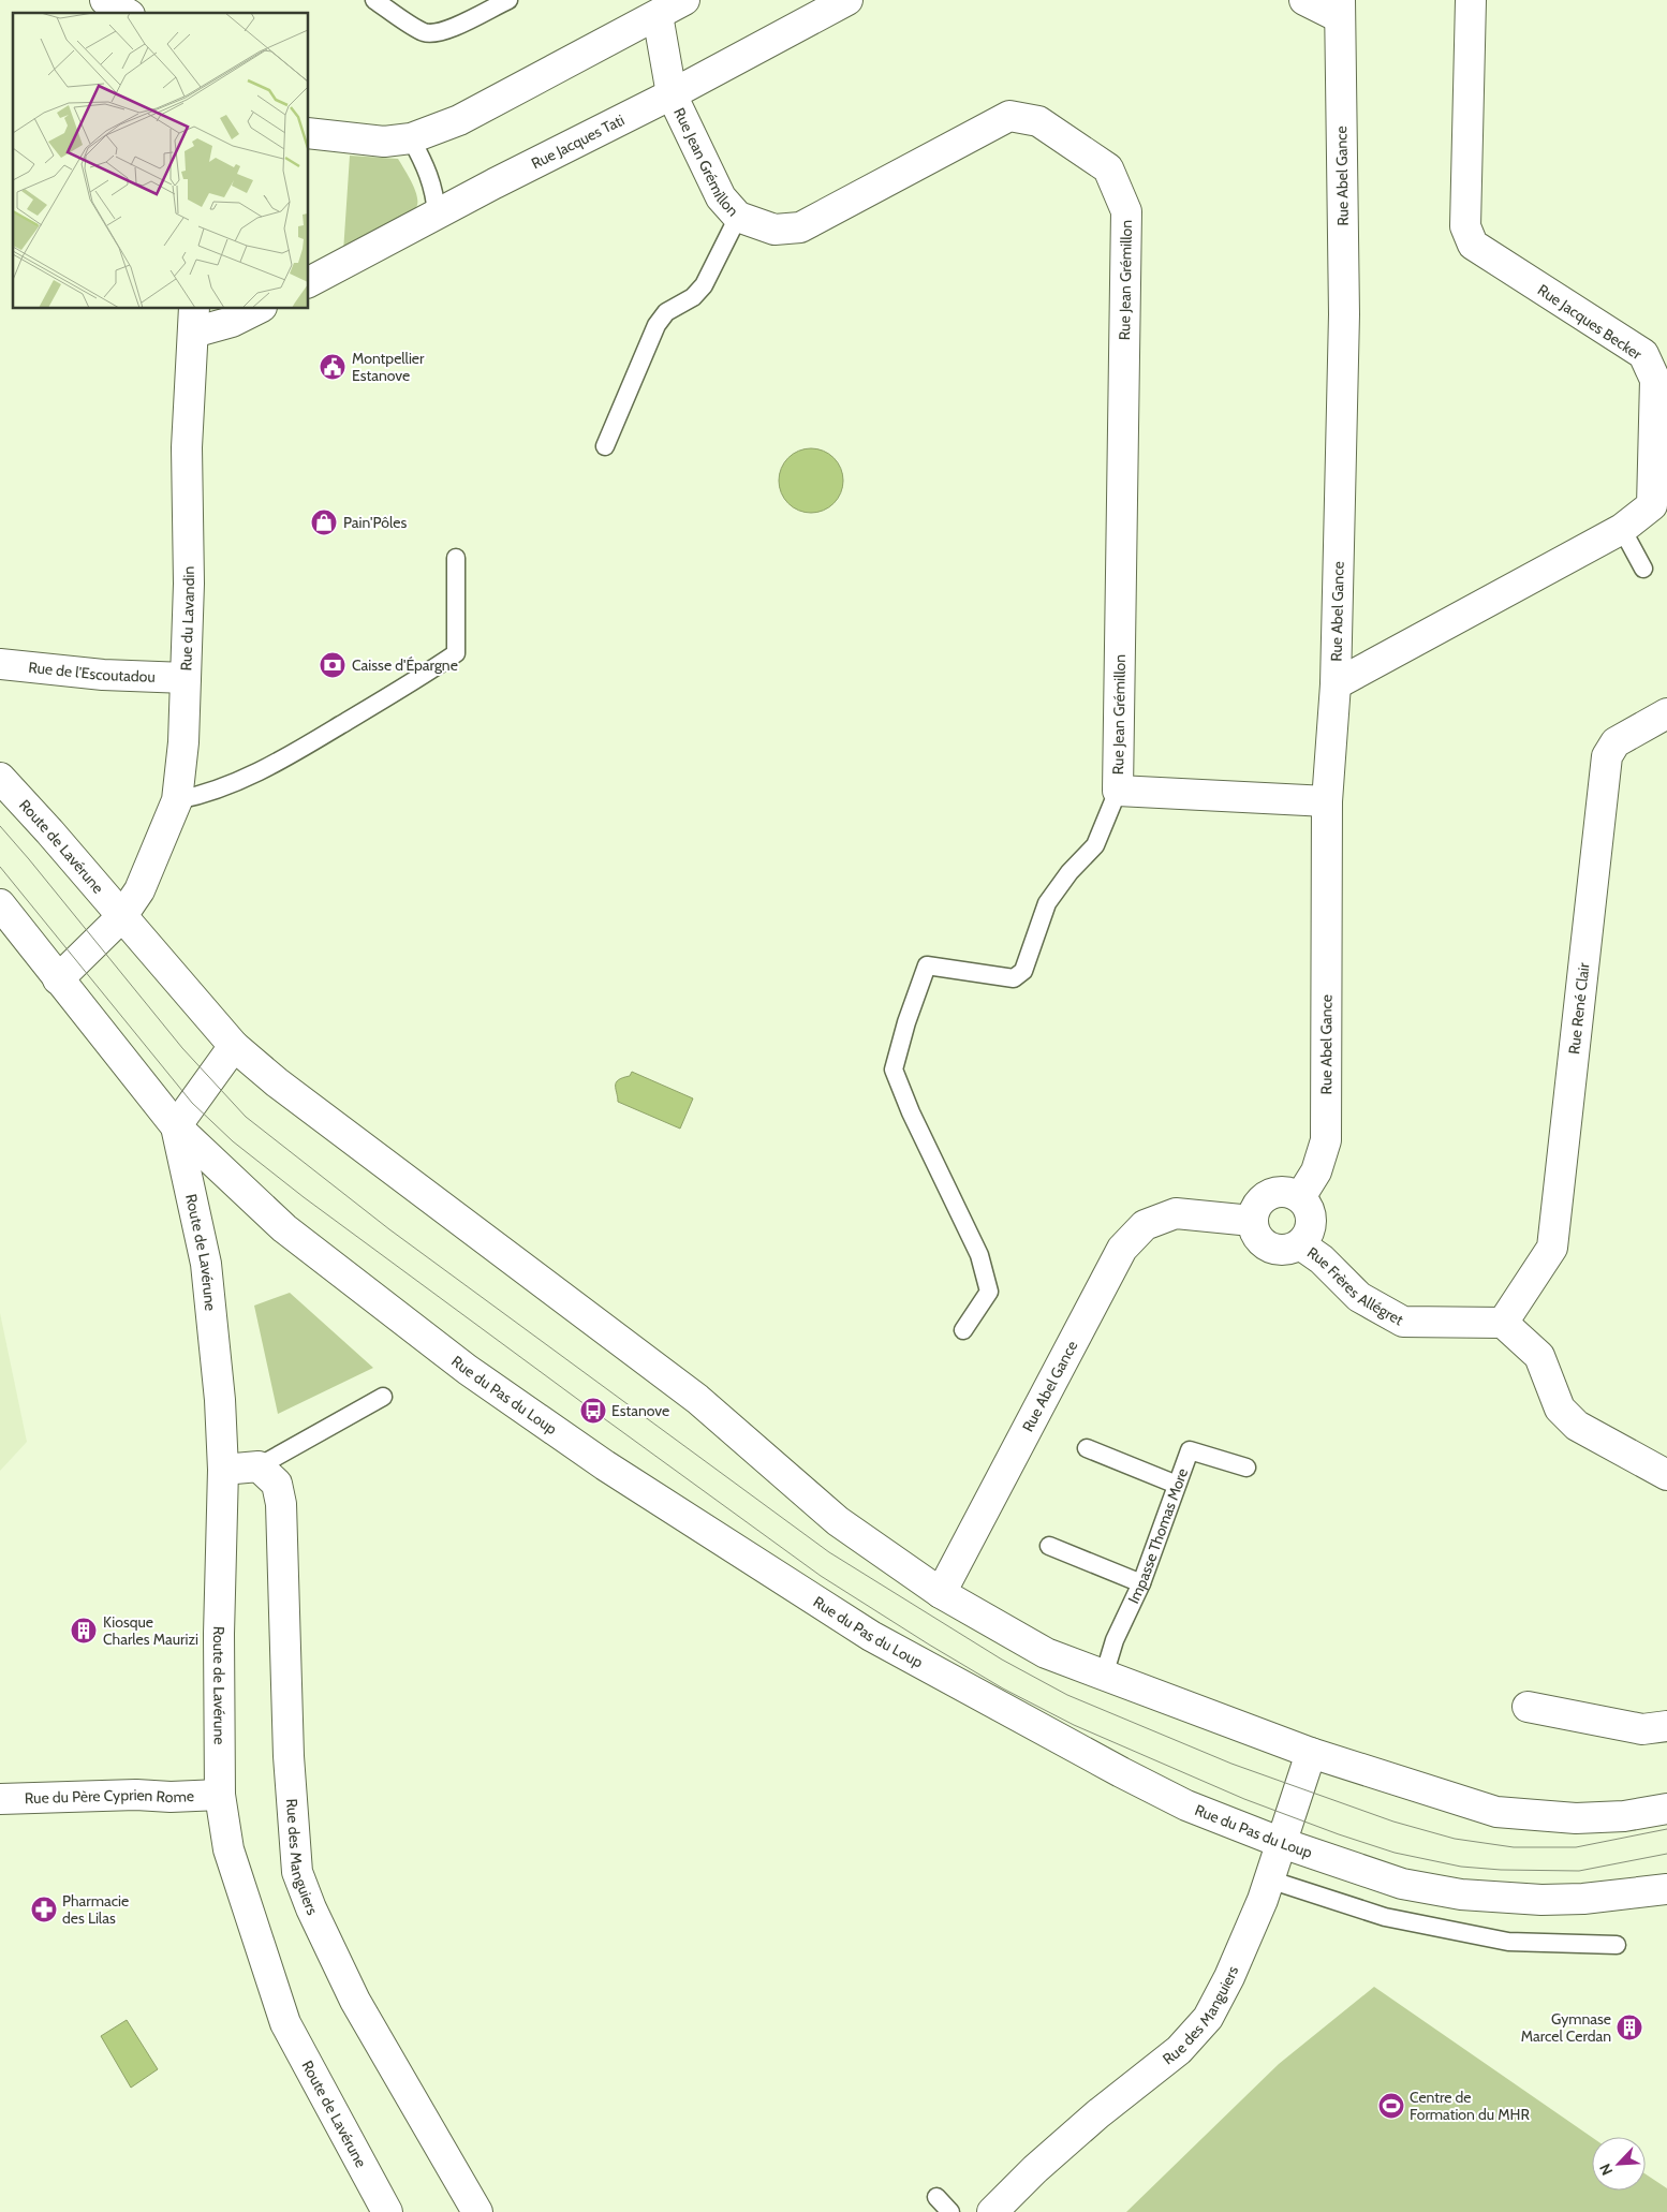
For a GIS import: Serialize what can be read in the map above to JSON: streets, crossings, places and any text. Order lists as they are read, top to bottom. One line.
{"streets":{"street":["Rue Jacques Tati","Rue Jean Grémillon","Rue Abel Gance","Rue Jacques Becker","Rue du Lavandin","Rue de l'Escoutadou","Route de Lavérune","Rue René Clair","Rue Frères Allégret","Rue du Pas du Loup","Rue du Père Cyprien Rome","Rue des Manguiers"],"lane":["Impasse Thomas More"]},"crossings":[["Rue Jacques Tati","Rue Jean Grémillon"],["Rue Jean Grémillon","Rue Abel Gance"],["Rue Abel Gance","Rue Jacques Becker"],["Rue Abel Gance","Rue Frères Allégret"],["Rue du Lavandin","Rue de l'Escoutadou"],["Rue du Lavandin","Route de Lavérune"],["Route de Lavérune","Rue du Pas du Loup"],["Route de Lavérune","Rue du Père Cyprien Rome"],["Rue René Clair","Rue Frères Allégret"],["Rue du Pas du Loup","Rue des Manguiers"]],"places":{"public building":["Montpellier Estanove"],"shop":["Pain'Pôles"],"bank":["Caisse d'Épargne"],"bus stop":["Estanove"],"building":["Kiosque Charles Maurizi","Gymnase Marcel Cerdan"],"pharmacy":["Pharmacie des Lilas"],"sports":["Centre de Formation du MHR"]},"north":"bottom left"}
